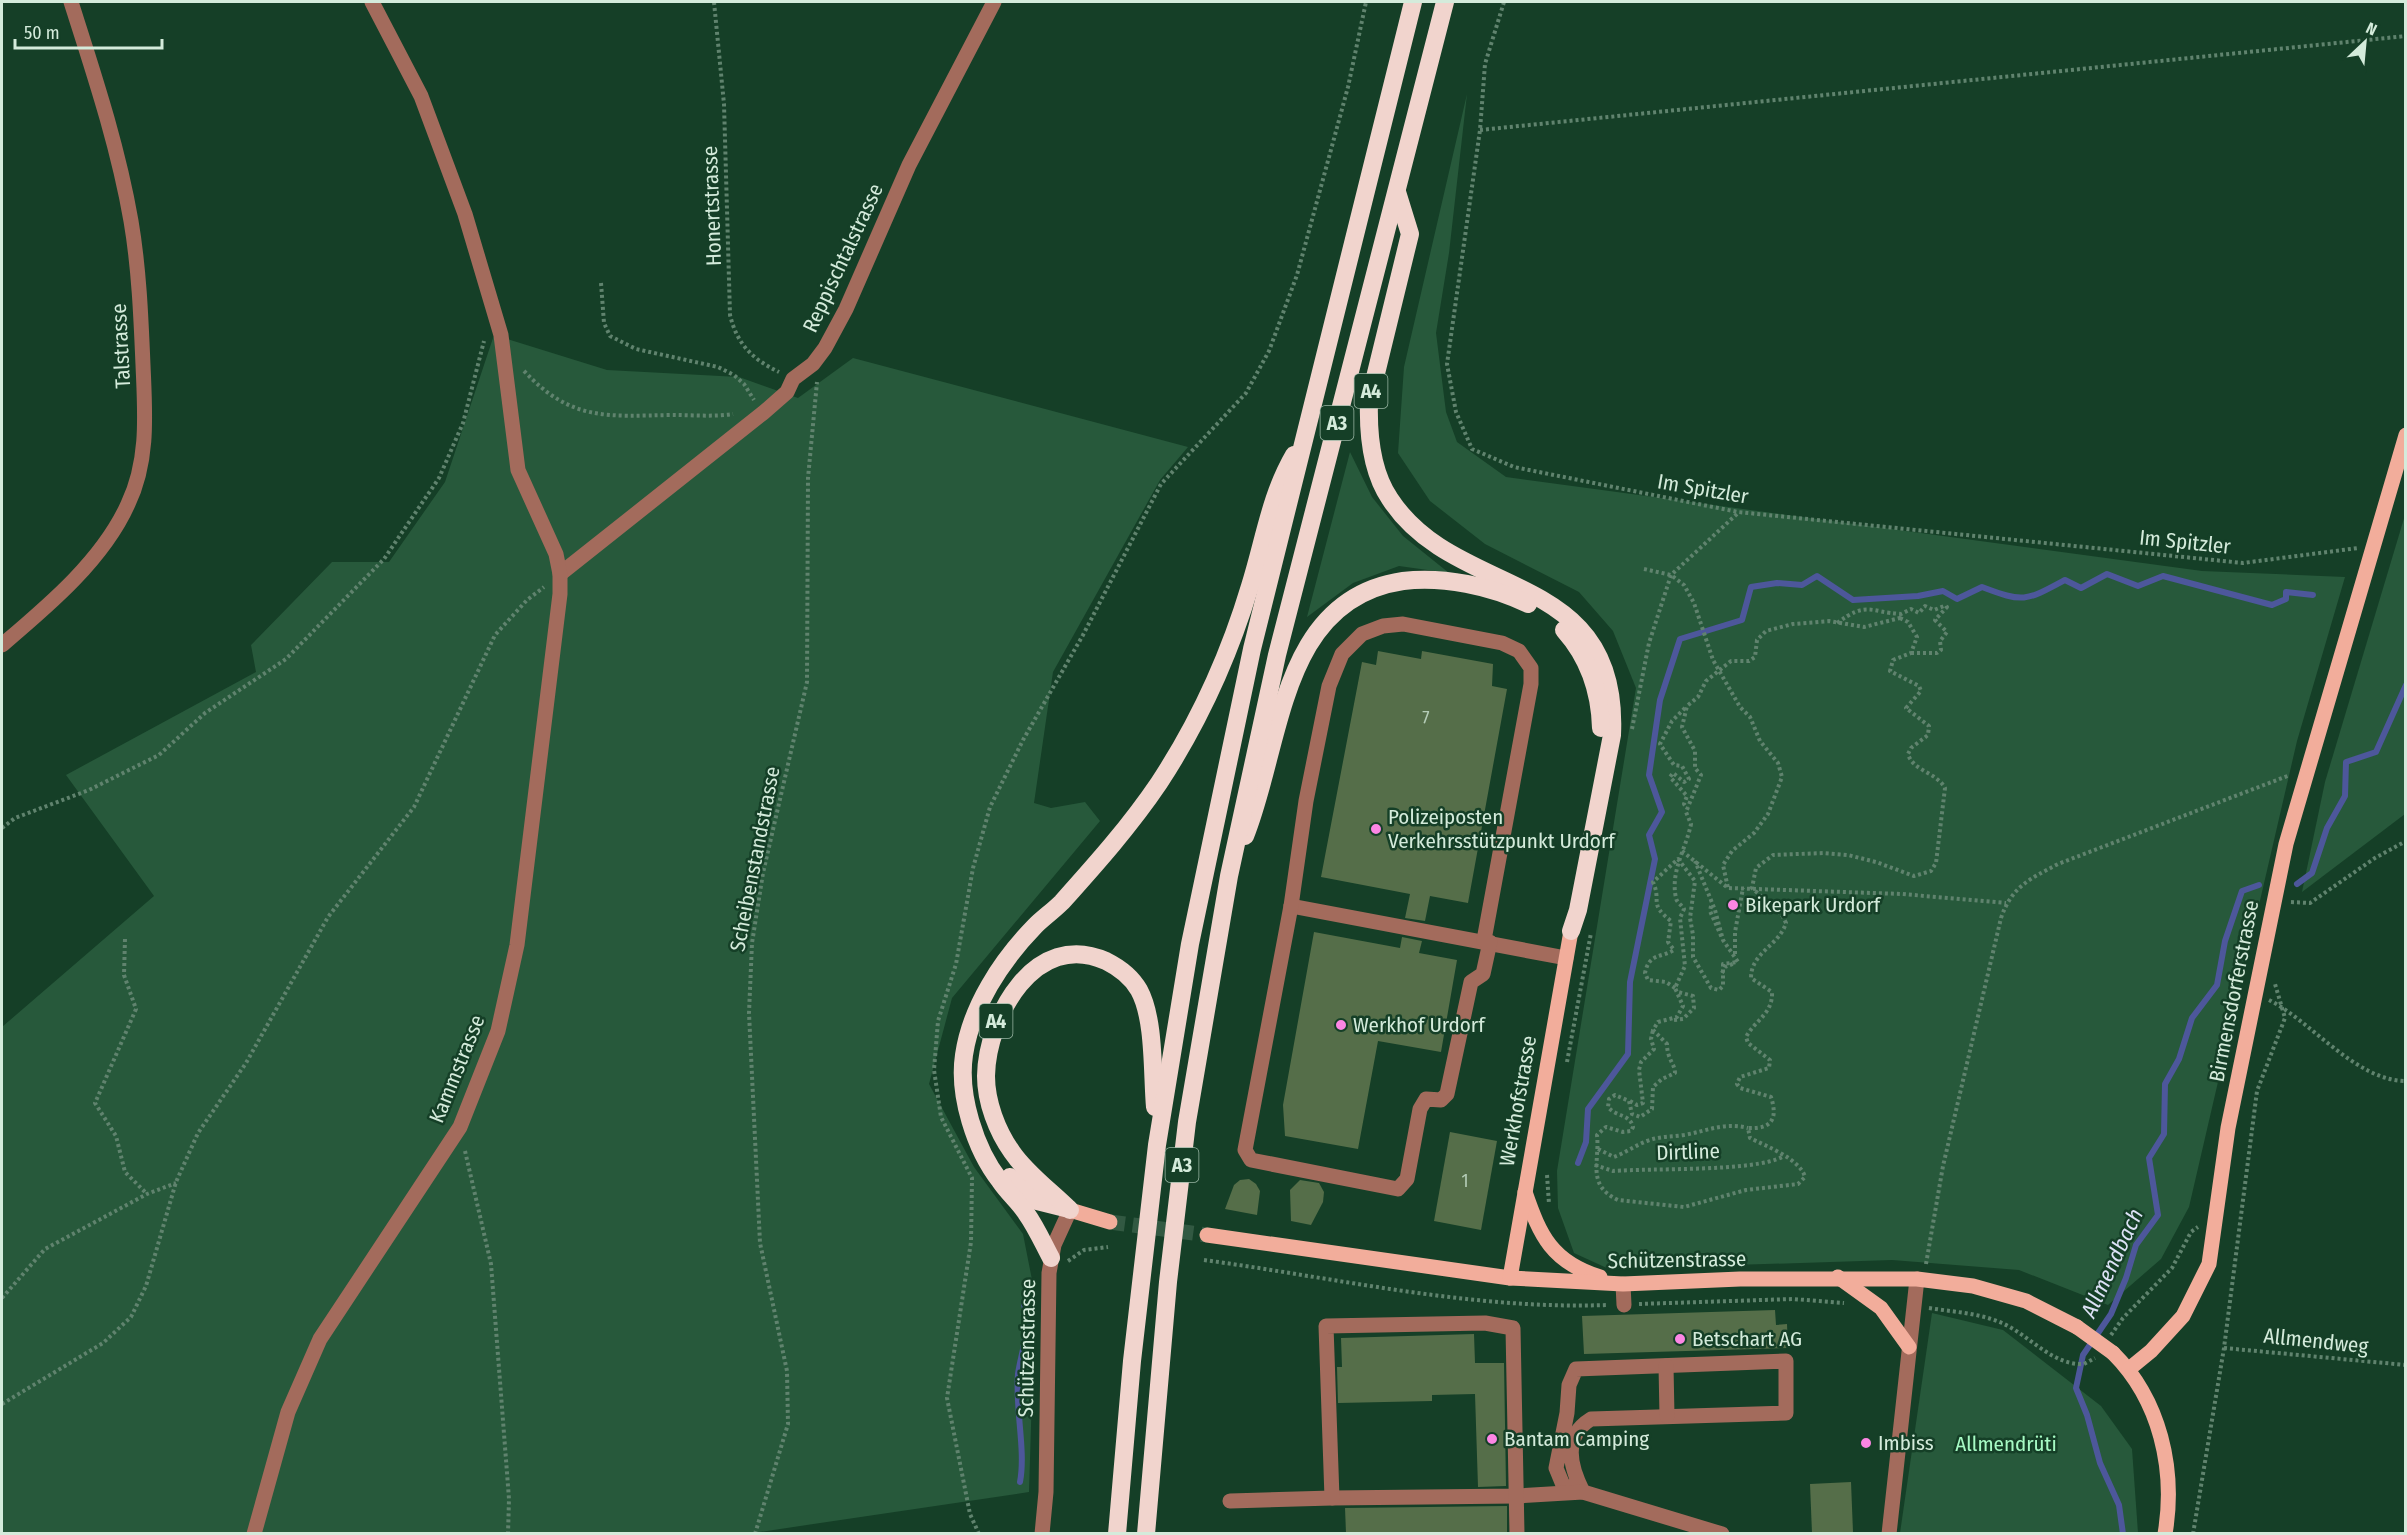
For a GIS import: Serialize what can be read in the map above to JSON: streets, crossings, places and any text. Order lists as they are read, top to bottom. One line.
{"streets":{"highway":["A4","A3"],"main road":["Birmensdorferstrasse","Werkhofstrasse","Schützenstrasse"],"street":["Reppischtalstrasse","Talstrasse","Kammstrasse"],"path":["Honertstrasse","Im Spitzler","Scheibenstandstrasse","Dirtline","Allmendweg"]},"crossings":[["Honertstrasse","Reppischtalstrasse"],["Reppischtalstrasse","Scheibenstandstrasse"],["Reppischtalstrasse","Kammstrasse"],["A4","A3"],["A4","Werkhofstrasse"],["A4","Schützenstrasse"],["Im Spitzler","Birmensdorferstrasse"],["Birmensdorferstrasse","Schützenstrasse"],["Birmensdorferstrasse","Allmendweg"],["Werkhofstrasse","Schützenstrasse"]],"water":["Allmendbach"],"parks":["Allmendrüti"],"places":["Polizeiposten Verkehrsstützpunkt Urdorf","Bikepark Urdorf","Werkhof Urdorf","Betschart AG","Bantam Camping","Imbiss"],"house_numbers":["7","1"],"scale_bar":"50 m","north":"top right"}
